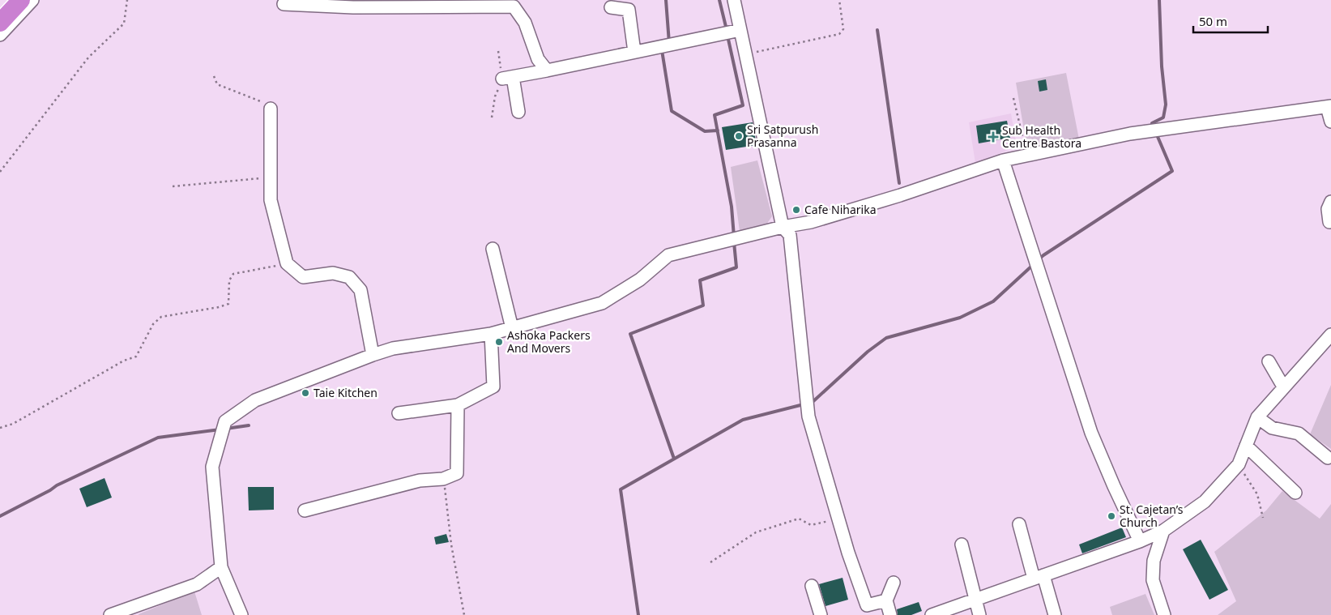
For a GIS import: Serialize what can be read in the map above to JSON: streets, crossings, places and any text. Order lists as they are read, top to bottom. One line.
{"places":{"other":["Sri Satpurush Prasanna","Cafe Niharika","Ashoka Packers And Movers","Taie Kitchen","St. Cajetan’s Church"],"health":["Sub Health Centre Bastora"]},"scale_bar":"50 m"}
